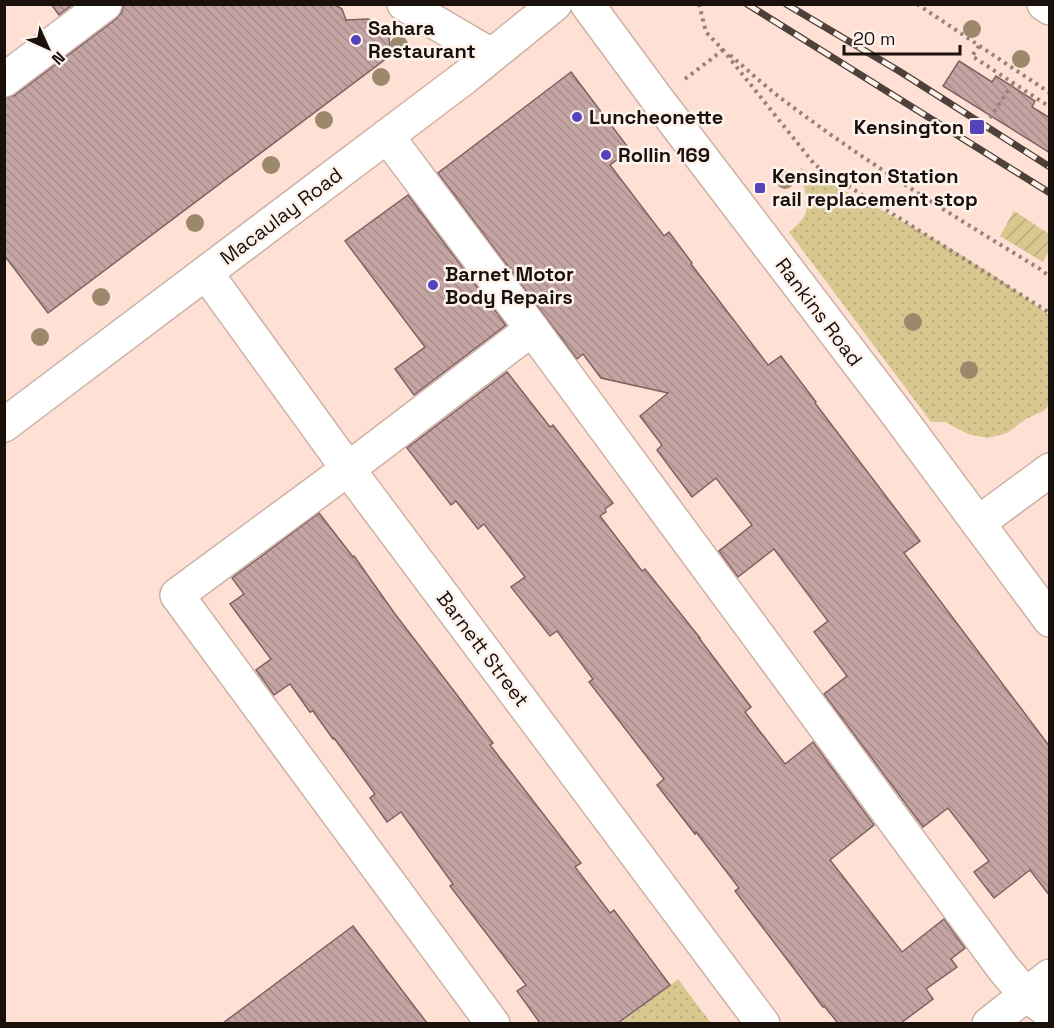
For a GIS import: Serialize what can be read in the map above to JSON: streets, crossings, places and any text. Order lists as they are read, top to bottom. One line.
{"streets":{"street":["Macaulay Road","Rankins Road","Barnett Street"]},"crossings":[["Macaulay Road","Barnett Street"]],"places":{"other":["Sahara Restaurant","Luncheonette","Rollin 169","Barnet Motor Body Repairs"],"transit":["Kensington","Kensington Station rail replacement stop"]},"scale_bar":"20 m","north":"bottom right"}
